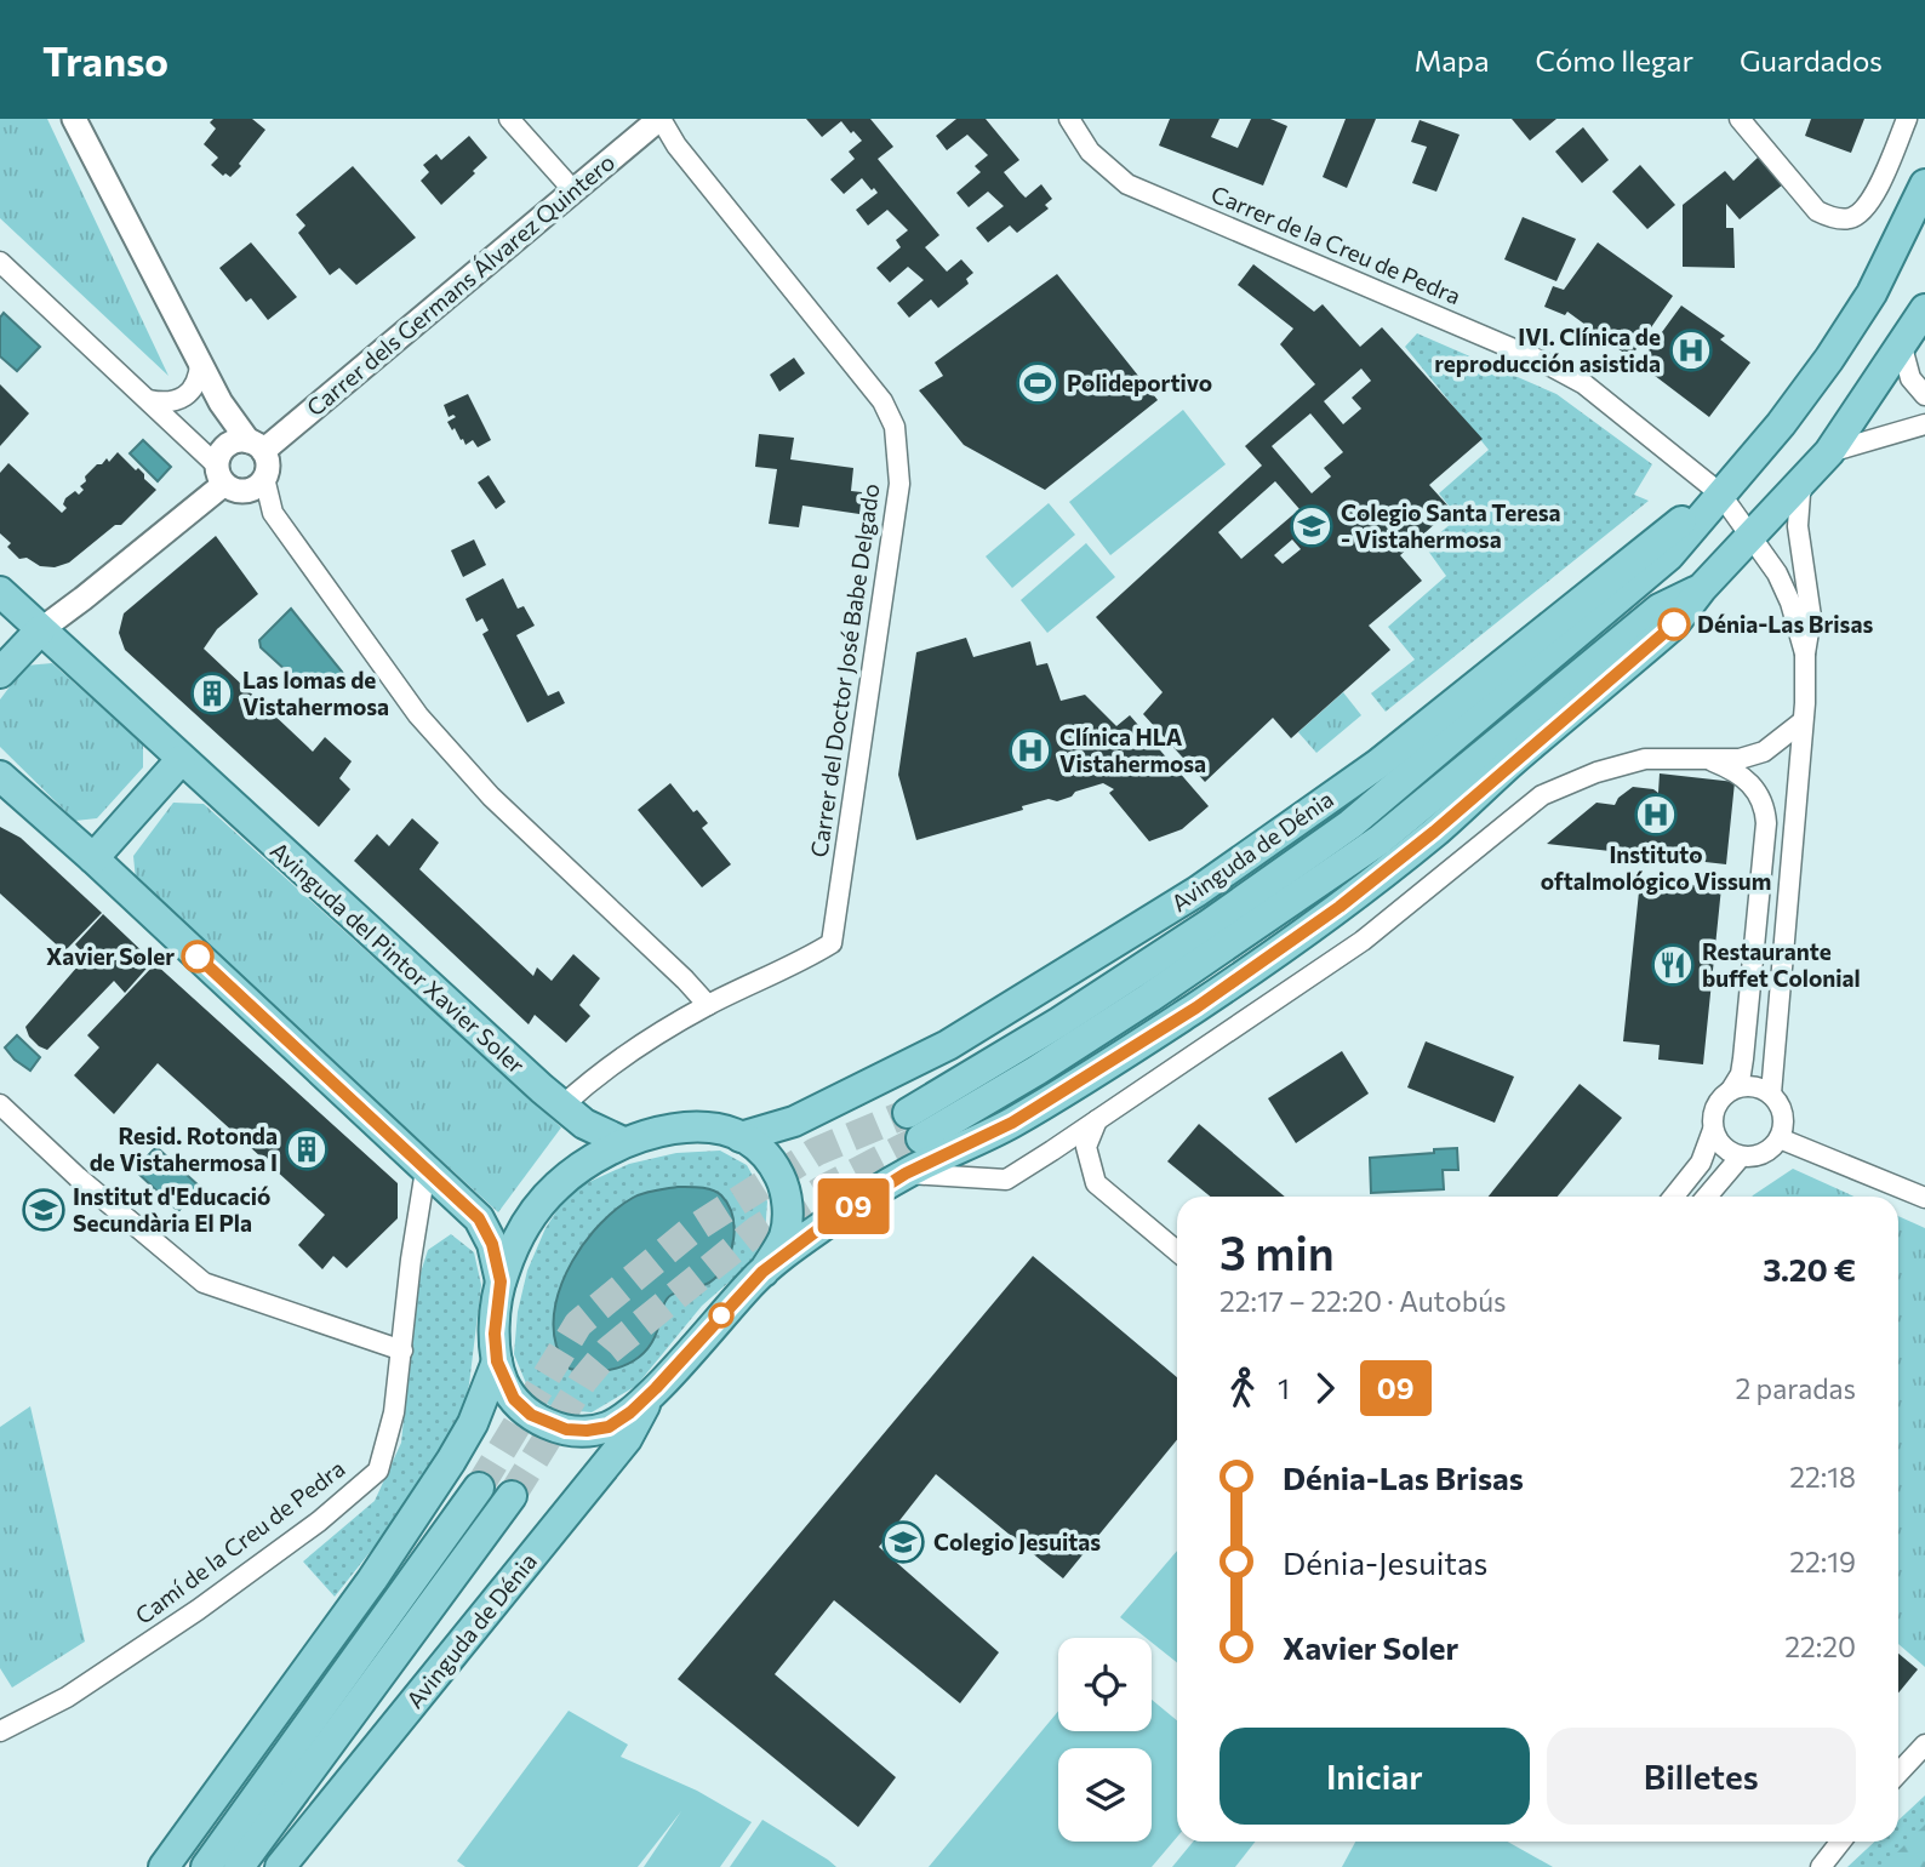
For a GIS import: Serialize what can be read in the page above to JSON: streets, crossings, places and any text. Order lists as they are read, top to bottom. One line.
{"streets":{"main road":["Carrer dels Germans Álvarez Quintero","Avinguda de Dénia","Avinguda del Pintor Xavier Soler"],"street":["Carrer de la Creu de Pedra","Carrer del Doctor José Babe Delgado","Camí de la Creu de Pedra"]},"crossings":[["Carrer de la Creu de Pedra","Avinguda de Dénia"],["Carrer dels Germans Álvarez Quintero","Carrer del Doctor José Babe Delgado"],["Carrer dels Germans Álvarez Quintero","Avinguda del Pintor Xavier Soler"],["Carrer del Doctor José Babe Delgado","Avinguda del Pintor Xavier Soler"],["Avinguda de Dénia","Avinguda del Pintor Xavier Soler"]],"places":{"hospital":["IVI. Clínica de reproducción asistida","Clínica HLA Vistahermosa","Instituto oftalmológico Vissum"],"sports":["Polideportivo"],"school or university":["Colegio Santa Teresa - Vistahermosa","Institut d'Educació Secundària El Pla","Colegio Jesuitas"],"other":["Dénia-Las Brisas","Xavier Soler"],"building":["Las lomas de Vistahermosa","Resid. Rotonda de Vistahermosa I"],"restaurant":["Restaurante buffet Colonial"]},"lines":["bus line 09"],"page":{"header":"Transo","nav":["Mapa","Cómo llegar","Guardados"],"on_map":"09","heading":["3 min","22:17 – 22:20 · Autobús","3.20 €"],"legs":["1","09","2 paradas"],"list":[{"name":"Dénia-Las Brisas","value":"22:18"},{"name":"Dénia-Jesuitas","value":"22:19"},{"name":"Xavier Soler","value":"22:20"}],"buttons":["Iniciar","Billetes"]}}
